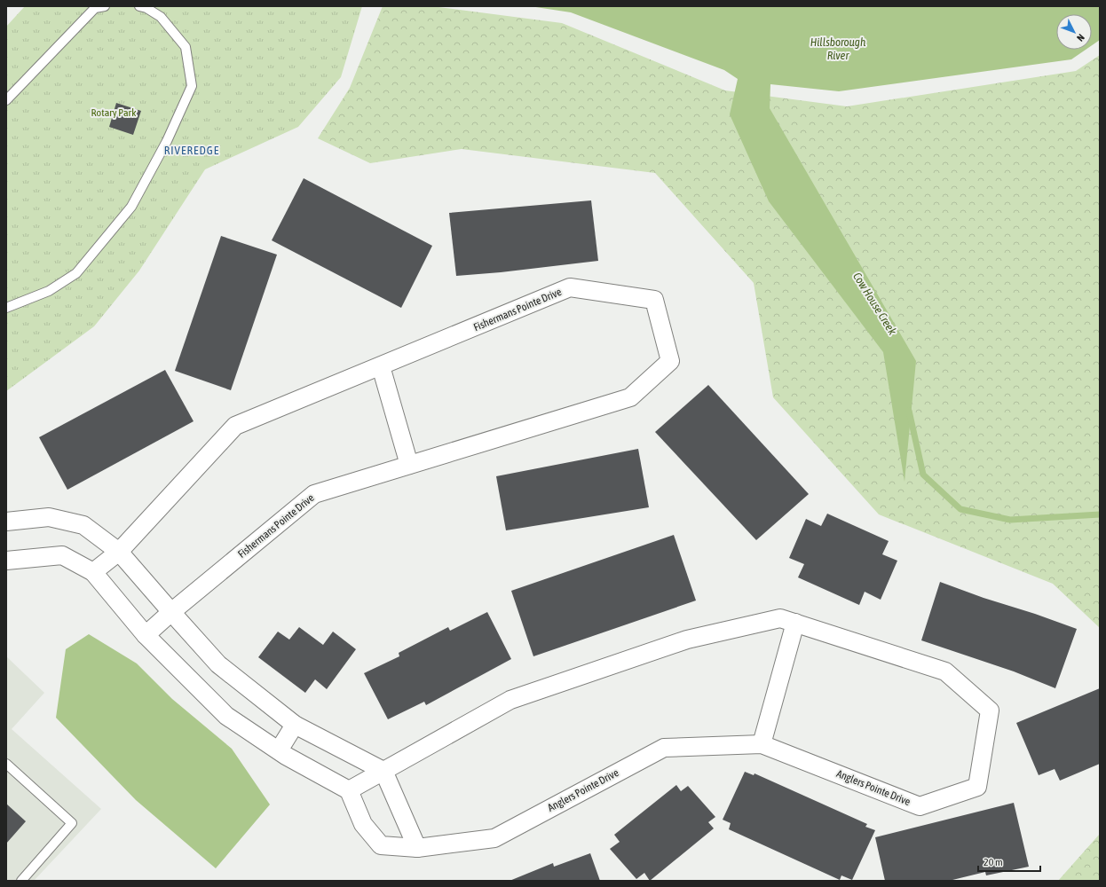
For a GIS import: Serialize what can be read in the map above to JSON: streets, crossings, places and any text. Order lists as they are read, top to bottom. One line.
{"streets":{"street":["Fishermans Pointe Drive","Anglers Pointe Drive"]},"districts":["RIVEREDGE"],"water":["Hillsborough River","Cow House Creek"],"parks":["Rotary Park"],"scale_bar":"20 m","north":"bottom right"}
